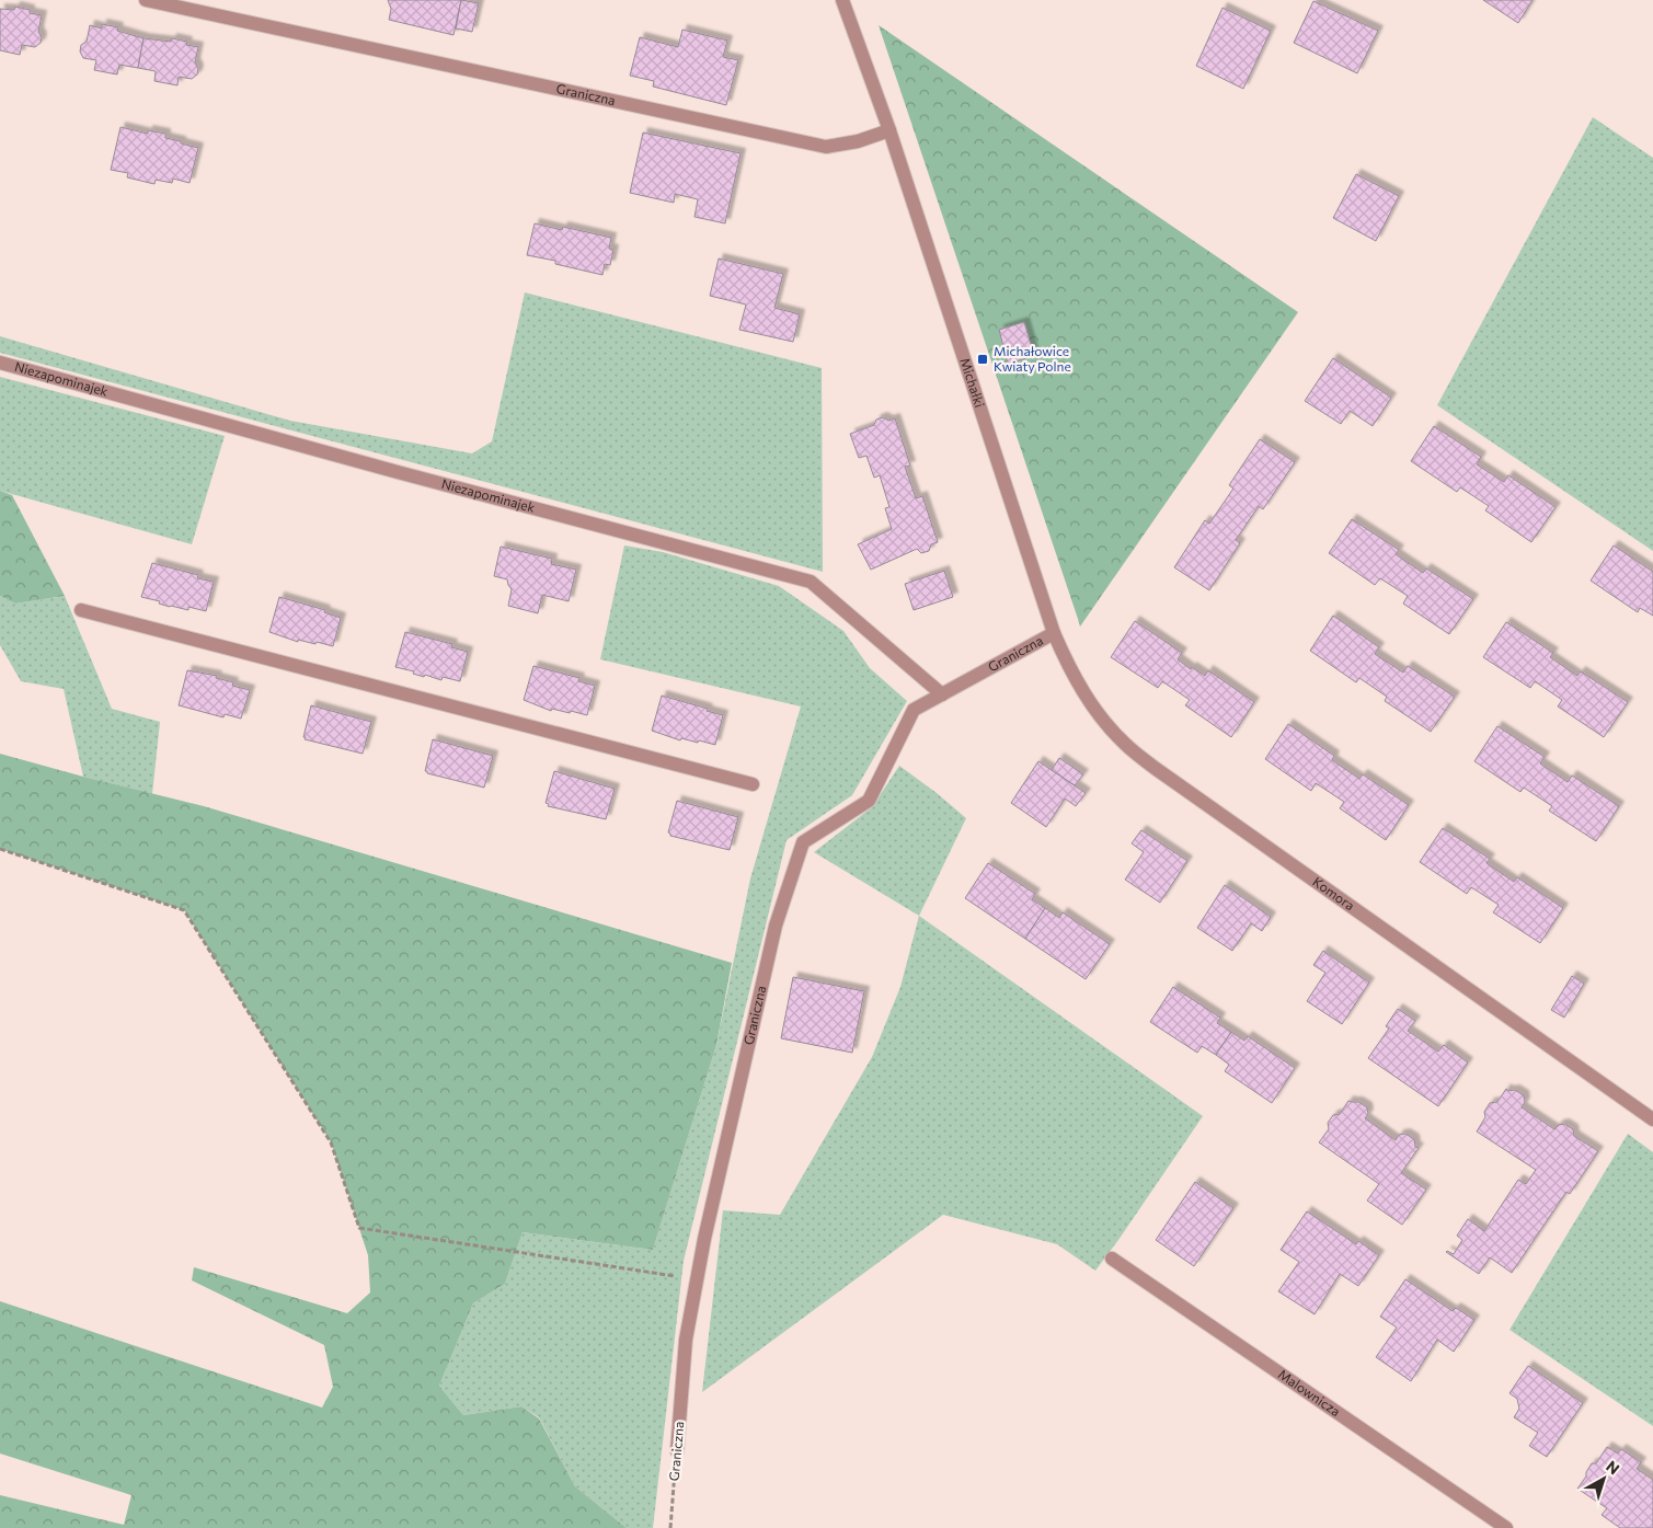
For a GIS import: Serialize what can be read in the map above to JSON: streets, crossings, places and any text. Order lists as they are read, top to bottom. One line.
{"streets":{"street":["Graniczna","Niezapominajek","Michałki","Komora","Malownicza"]},"crossings":[["Graniczna","Niezapominajek"],["Graniczna","Michałki"],["Graniczna","Komora"],["Michałki","Komora"]],"places":{"transit":["Michałowice Kwiaty Polne"]},"north":"top right"}
